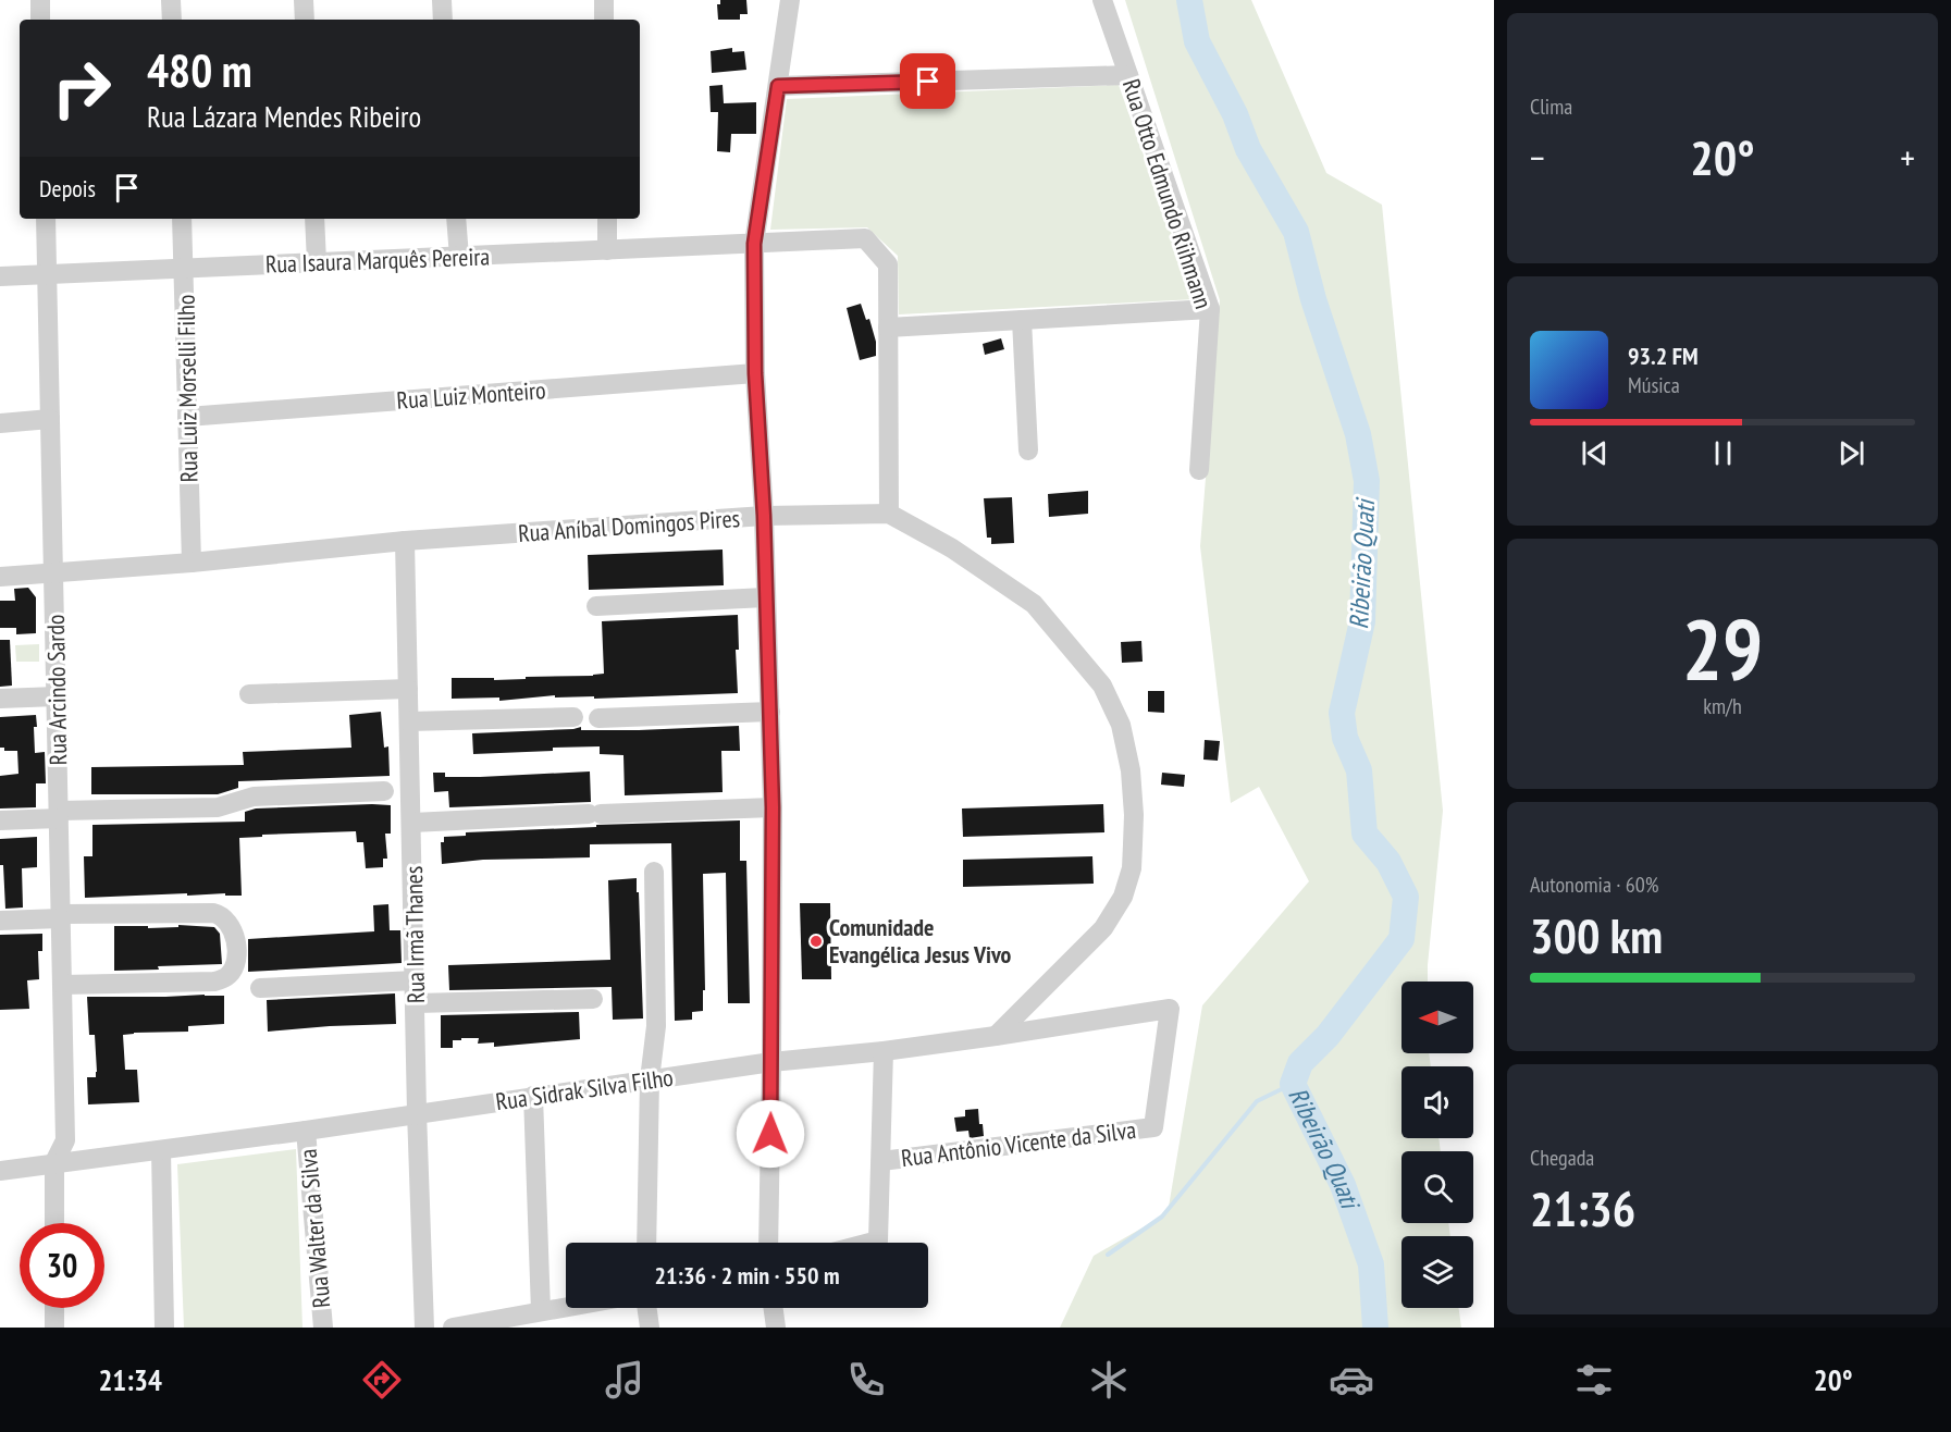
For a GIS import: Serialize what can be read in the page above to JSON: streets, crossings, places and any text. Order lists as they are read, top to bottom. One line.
{"streets":{"street":["Rua Otto Edmundo Riihmann","Rua Isaura Marquês Pereira","Rua Luiz Morselli Filho","Rua Luiz Monteiro","Rua Aníbal Domingos Pires","Rua Arcindo Sardo","Rua Irmã Thanes","Rua Sidrak Silva Filho","Rua Antônio Vicente da Silva","Rua Walter da Silva"]},"crossings":[["Rua Isaura Marquês Pereira","Rua Luiz Morselli Filho"],["Rua Isaura Marquês Pereira","Rua Arcindo Sardo"],["Rua Luiz Morselli Filho","Rua Luiz Monteiro"],["Rua Luiz Morselli Filho","Rua Aníbal Domingos Pires"],["Rua Aníbal Domingos Pires","Rua Arcindo Sardo"],["Rua Aníbal Domingos Pires","Rua Irmã Thanes"],["Rua Aníbal Domingos Pires","Rua Sidrak Silva Filho"],["Rua Arcindo Sardo","Rua Sidrak Silva Filho"],["Rua Irmã Thanes","Rua Sidrak Silva Filho"],["Rua Sidrak Silva Filho","Rua Antônio Vicente da Silva"],["Rua Sidrak Silva Filho","Rua Walter da Silva"]],"water":["Ribeirão Quati"],"places":["Comunidade Evangélica Jesus Vivo"],"north":"left","page":{"tile":["Clima",["29","km/h"],["Autonomia · 60%","300 km"],["Chegada","21:36"]],"turn":["480 m","Rua Lázara Mendes Ribeiro"],"heat":["−","20°","+"],"then":"Depois","song":["93.2 FM","Música"],"limit":"30","trip":"21:36 · 2 min · 550 m","tabs":["21:34","20°"]}}
